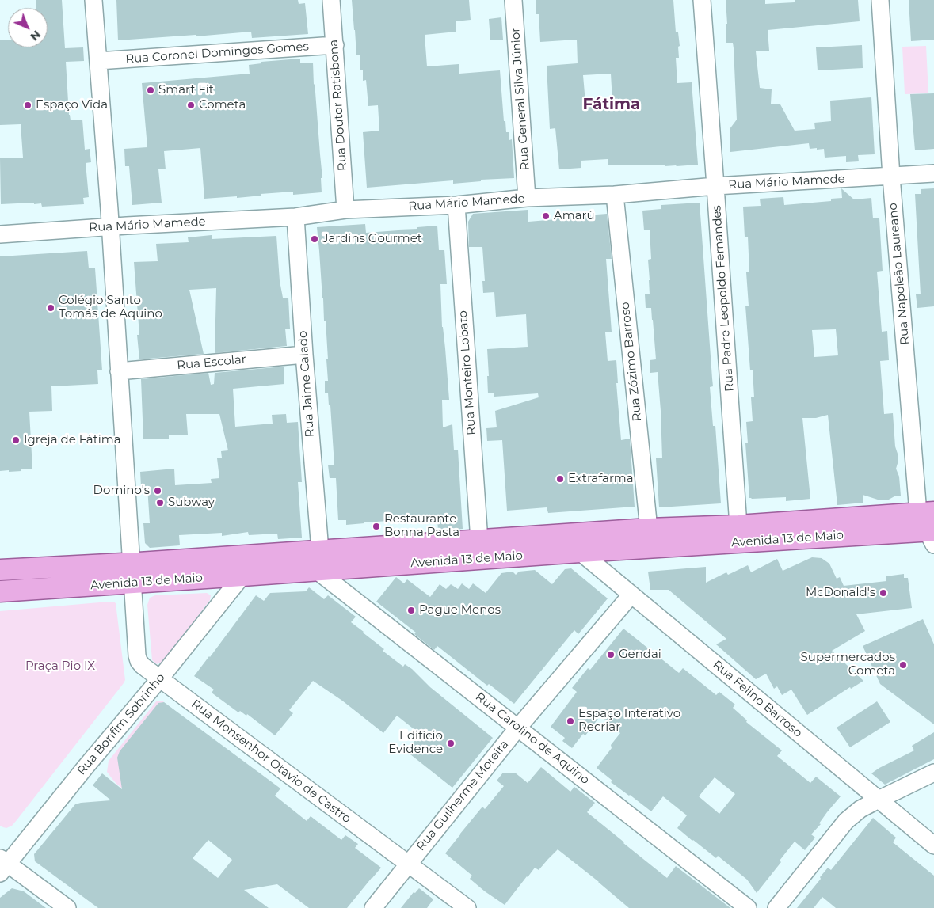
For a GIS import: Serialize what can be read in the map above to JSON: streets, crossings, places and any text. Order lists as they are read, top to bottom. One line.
{"streets":{"main road":["Avenida 13 de Maio"],"street":["Rua Coronel Domingos Gomes","Rua General Silva Júnior","Rua Doutor Ratisbona","Rua Mário Mamede","Rua Napoleão Laureano","Rua Padre Leopoldo Fernandes","Rua Zózimo Barroso","Rua Escolar","Rua Monteiro Lobato","Rua Jaime Calado","Rua Felino Barroso","Rua Bonfim Sobrinho","Rua Carolino de Aquino","Rua Monsenhor Otávio de Castro","Rua Guilherme Moreira"]},"crossings":[["Rua Coronel Domingos Gomes","Rua Doutor Ratisbona"],["Rua Coronel Domingos Gomes","Rua Monsenhor Otávio de Castro"],["Rua General Silva Júnior","Rua Mário Mamede"],["Rua Doutor Ratisbona","Rua Mário Mamede"],["Rua Mário Mamede","Rua Napoleão Laureano"],["Rua Mário Mamede","Rua Padre Leopoldo Fernandes"],["Rua Mário Mamede","Rua Zózimo Barroso"],["Rua Mário Mamede","Rua Monteiro Lobato"],["Rua Mário Mamede","Rua Jaime Calado"],["Rua Mário Mamede","Rua Monsenhor Otávio de Castro"],["Rua Napoleão Laureano","Avenida 13 de Maio"],["Rua Padre Leopoldo Fernandes","Avenida 13 de Maio"],["Rua Zózimo Barroso","Avenida 13 de Maio"],["Rua Escolar","Rua Jaime Calado"],["Rua Escolar","Rua Monsenhor Otávio de Castro"],["Rua Monteiro Lobato","Avenida 13 de Maio"],["Rua Jaime Calado","Avenida 13 de Maio"],["Rua Jaime Calado","Rua Carolino de Aquino"],["Avenida 13 de Maio","Rua Felino Barroso"],["Avenida 13 de Maio","Rua Bonfim Sobrinho"],["Avenida 13 de Maio","Rua Carolino de Aquino"],["Avenida 13 de Maio","Rua Monsenhor Otávio de Castro"],["Rua Felino Barroso","Rua Guilherme Moreira"],["Rua Bonfim Sobrinho","Rua Monsenhor Otávio de Castro"],["Rua Carolino de Aquino","Rua Guilherme Moreira"],["Rua Monsenhor Otávio de Castro","Rua Guilherme Moreira"]],"districts":["Fátima"],"parks":["Praça Pio IX"],"places":["Smart Fit","Espaço Vida","Cometa","Amarú","Jardins Gourmet","Colégio Santo Tomás de Aquino","Igreja de Fátima","Extrafarma","Domino's","Subway","Restaurante Bonna Pasta","McDonald's","Pague Menos","Gendai","Supermercados Cometa","Espaço Interativo Recriar","Edifício Evidence"],"north":"bottom right"}
